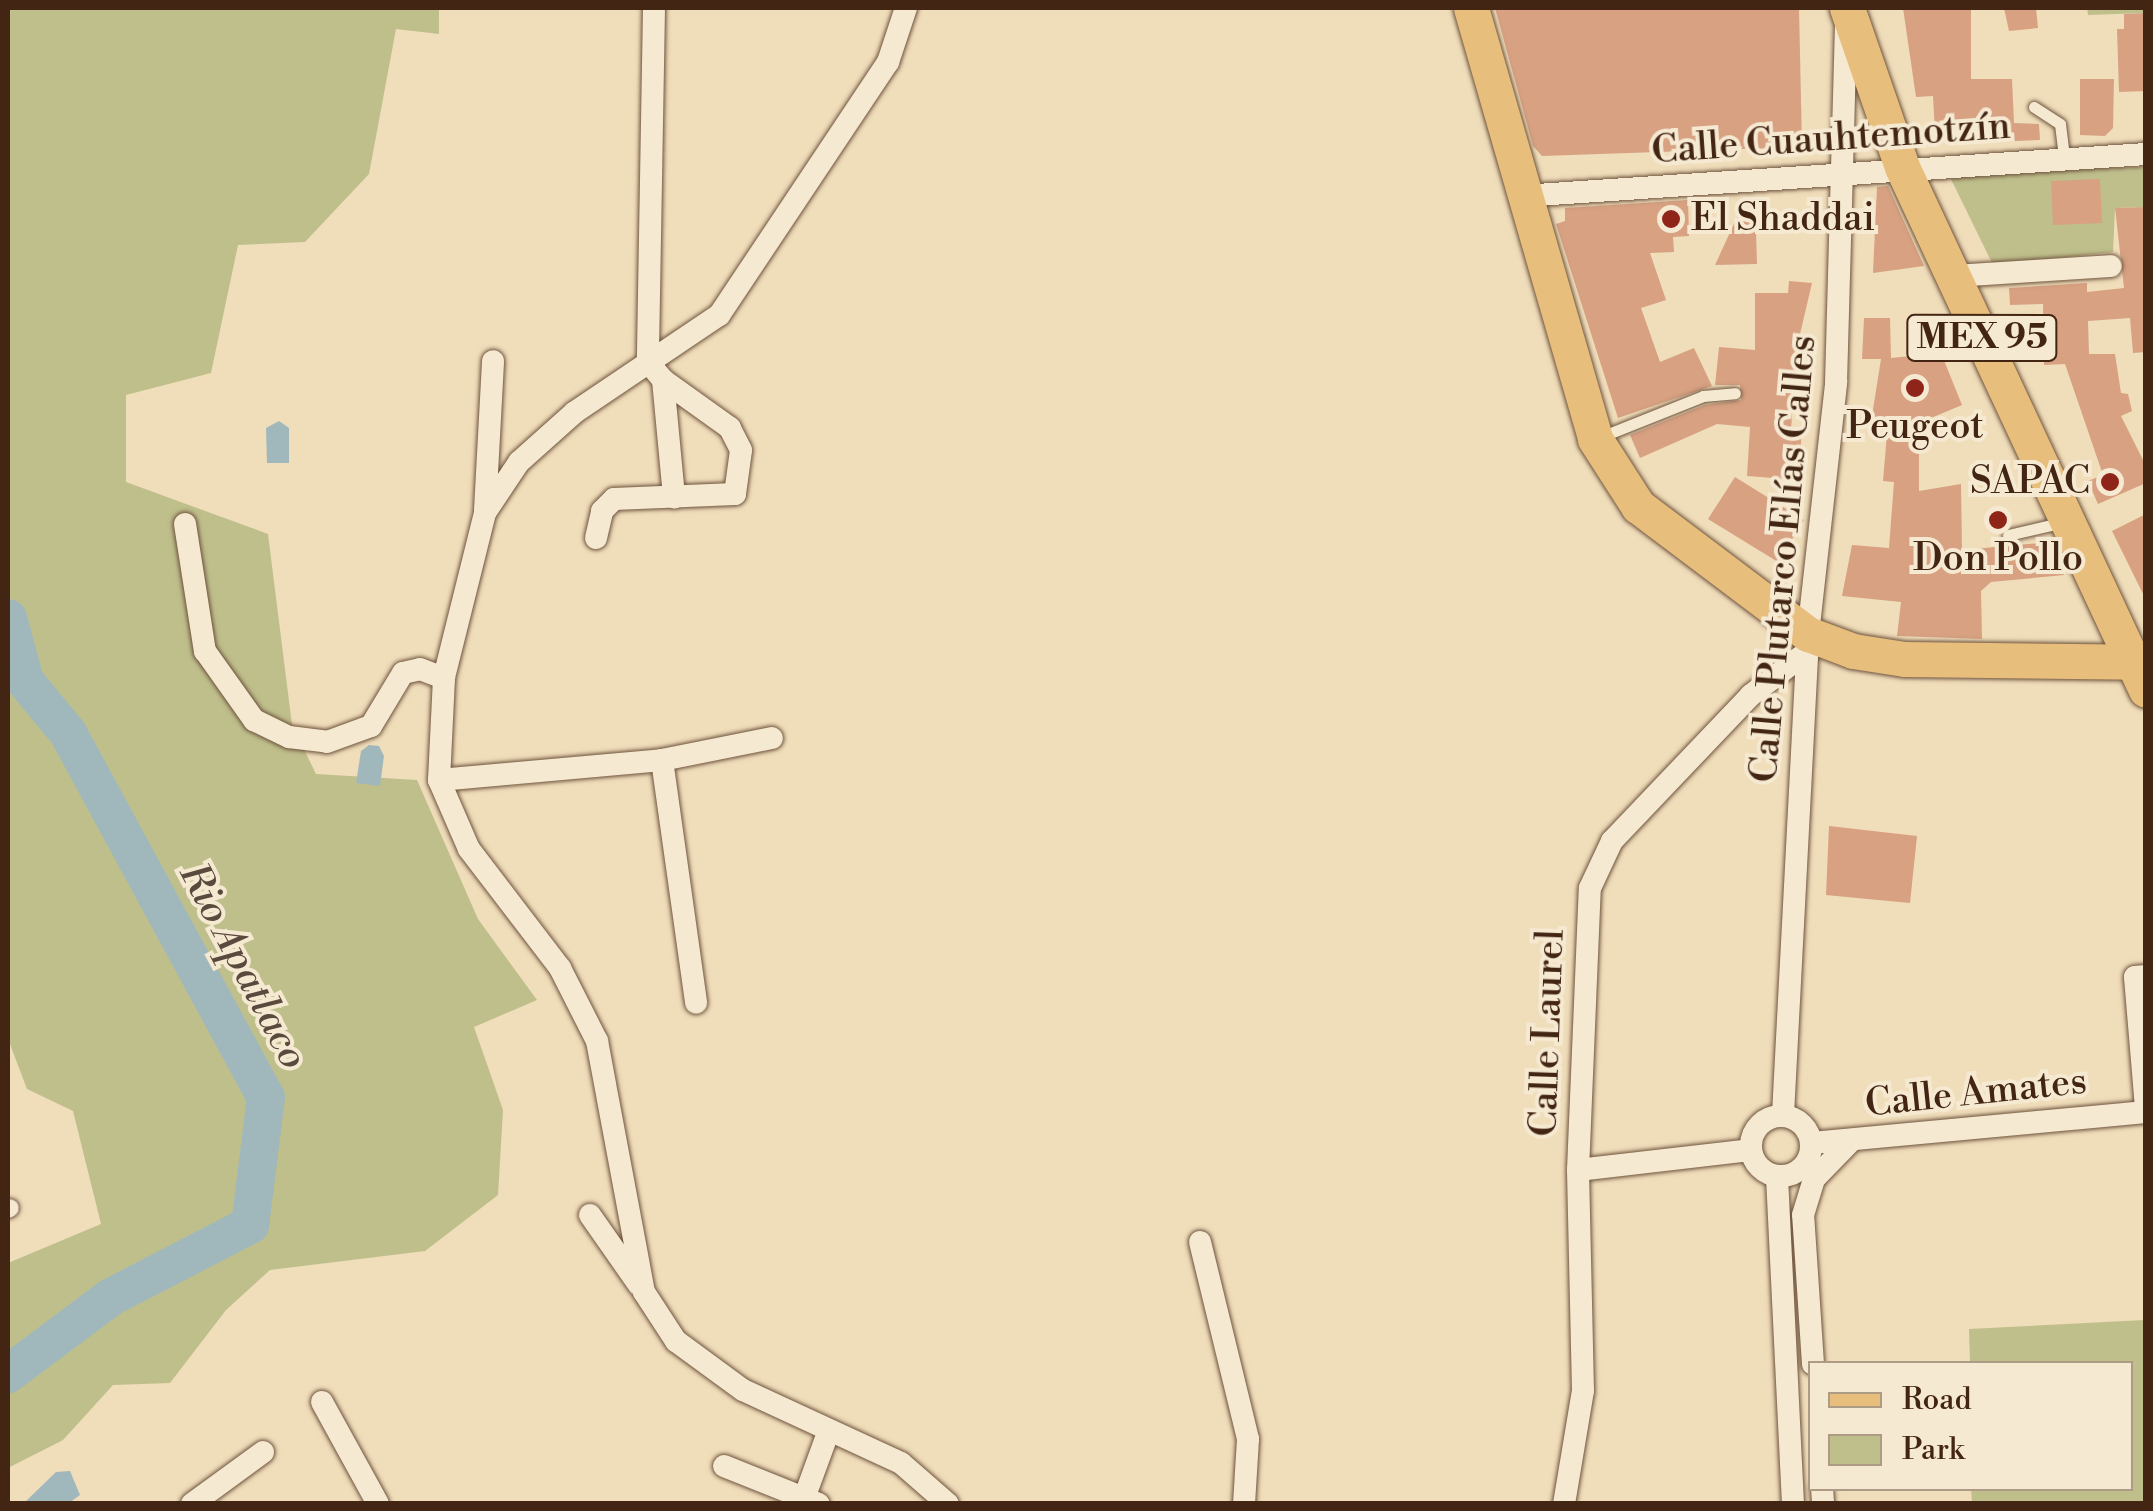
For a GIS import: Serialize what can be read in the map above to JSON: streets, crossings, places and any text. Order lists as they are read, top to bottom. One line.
{"streets":{"main road":["MEX 95"],"street":["Calle Cuauhtemotzín","Calle Plutarco Elías Calles","Calle Laurel","Calle Amates"]},"crossings":[["Calle Cuauhtemotzín","MEX 95"],["Calle Cuauhtemotzín","Calle Plutarco Elías Calles"],["MEX 95","Calle Plutarco Elías Calles"],["Calle Plutarco Elías Calles","Calle Laurel"],["Calle Plutarco Elías Calles","Calle Amates"]],"water":["Rio Apatlaco"],"places":["El Shaddai","Peugeot","SAPAC","Don Pollo"],"legend":["Road","Park"]}
